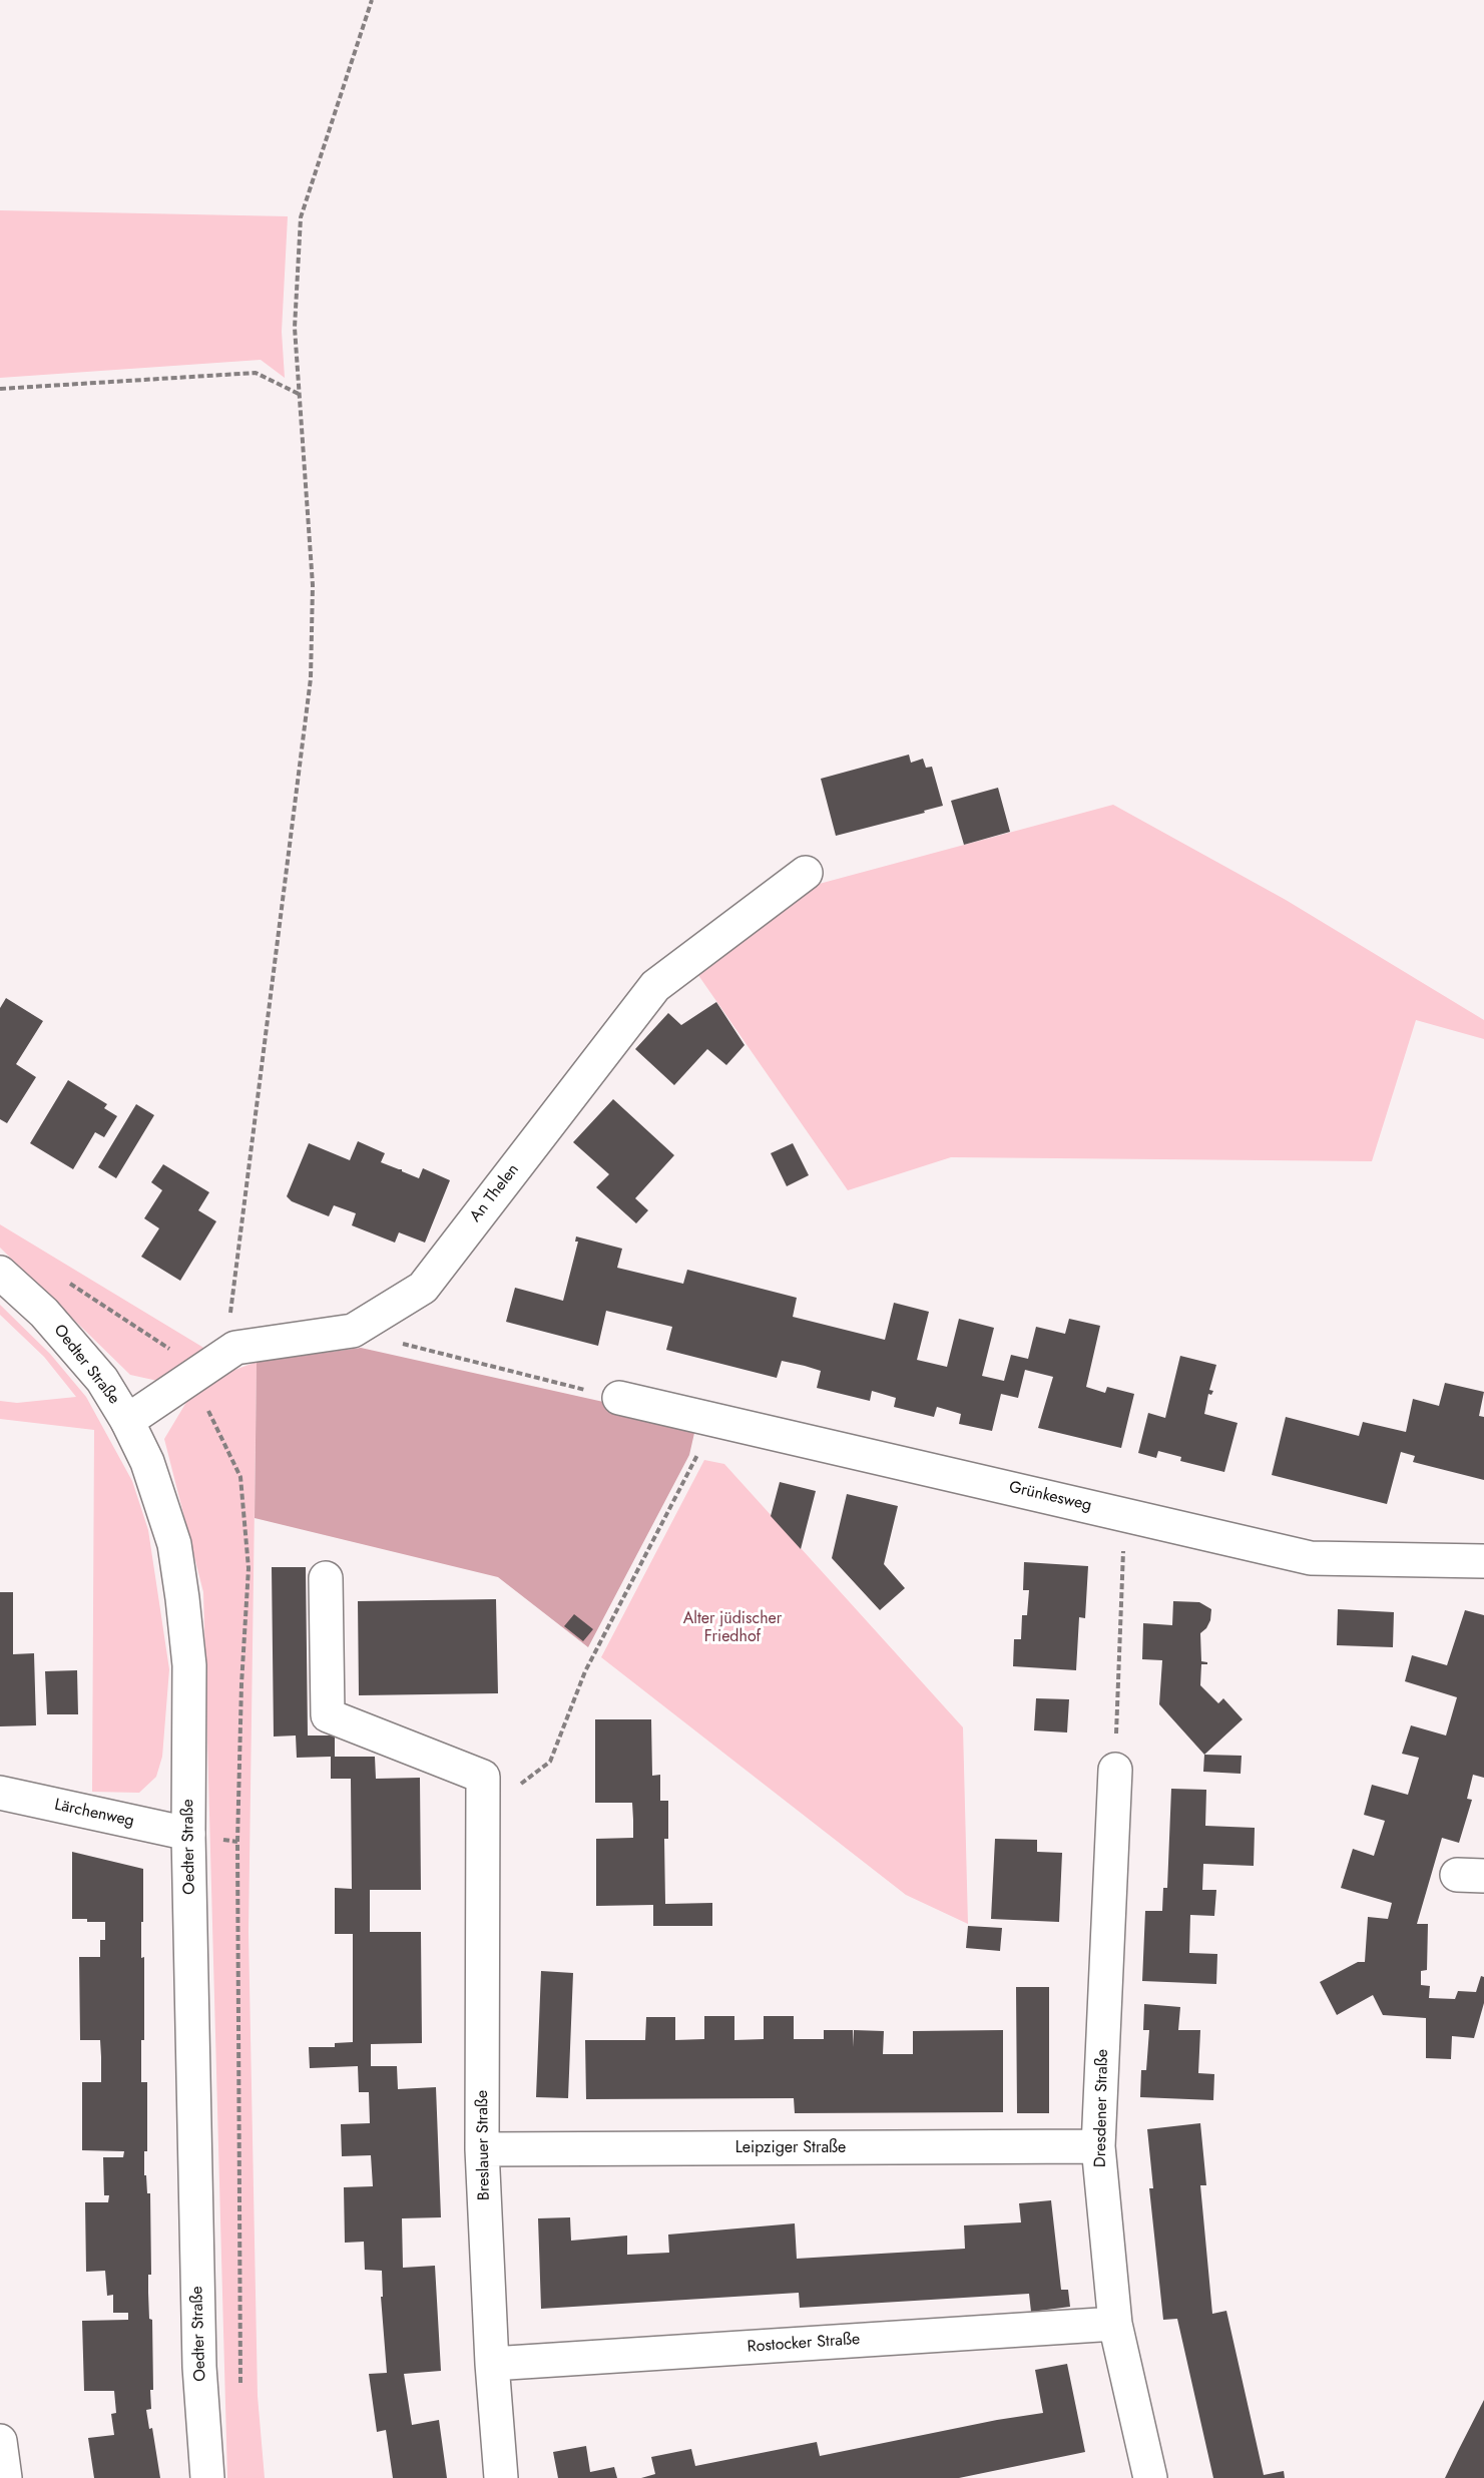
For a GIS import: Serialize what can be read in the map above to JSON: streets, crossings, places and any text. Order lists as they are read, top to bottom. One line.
{"streets":{"street":["An Thelen","Oedter Straße","Grünkesweg","Lärchenweg","Dresdener Straße","Breslauer Straße","Leipziger Straße","Rostocker Straße"]},"crossings":[["An Thelen","Oedter Straße"],["Oedter Straße","Lärchenweg"],["Dresdener Straße","Leipziger Straße"],["Dresdener Straße","Rostocker Straße"],["Breslauer Straße","Leipziger Straße"],["Breslauer Straße","Rostocker Straße"]],"parks":["Alter jüdischer Friedhof"]}
